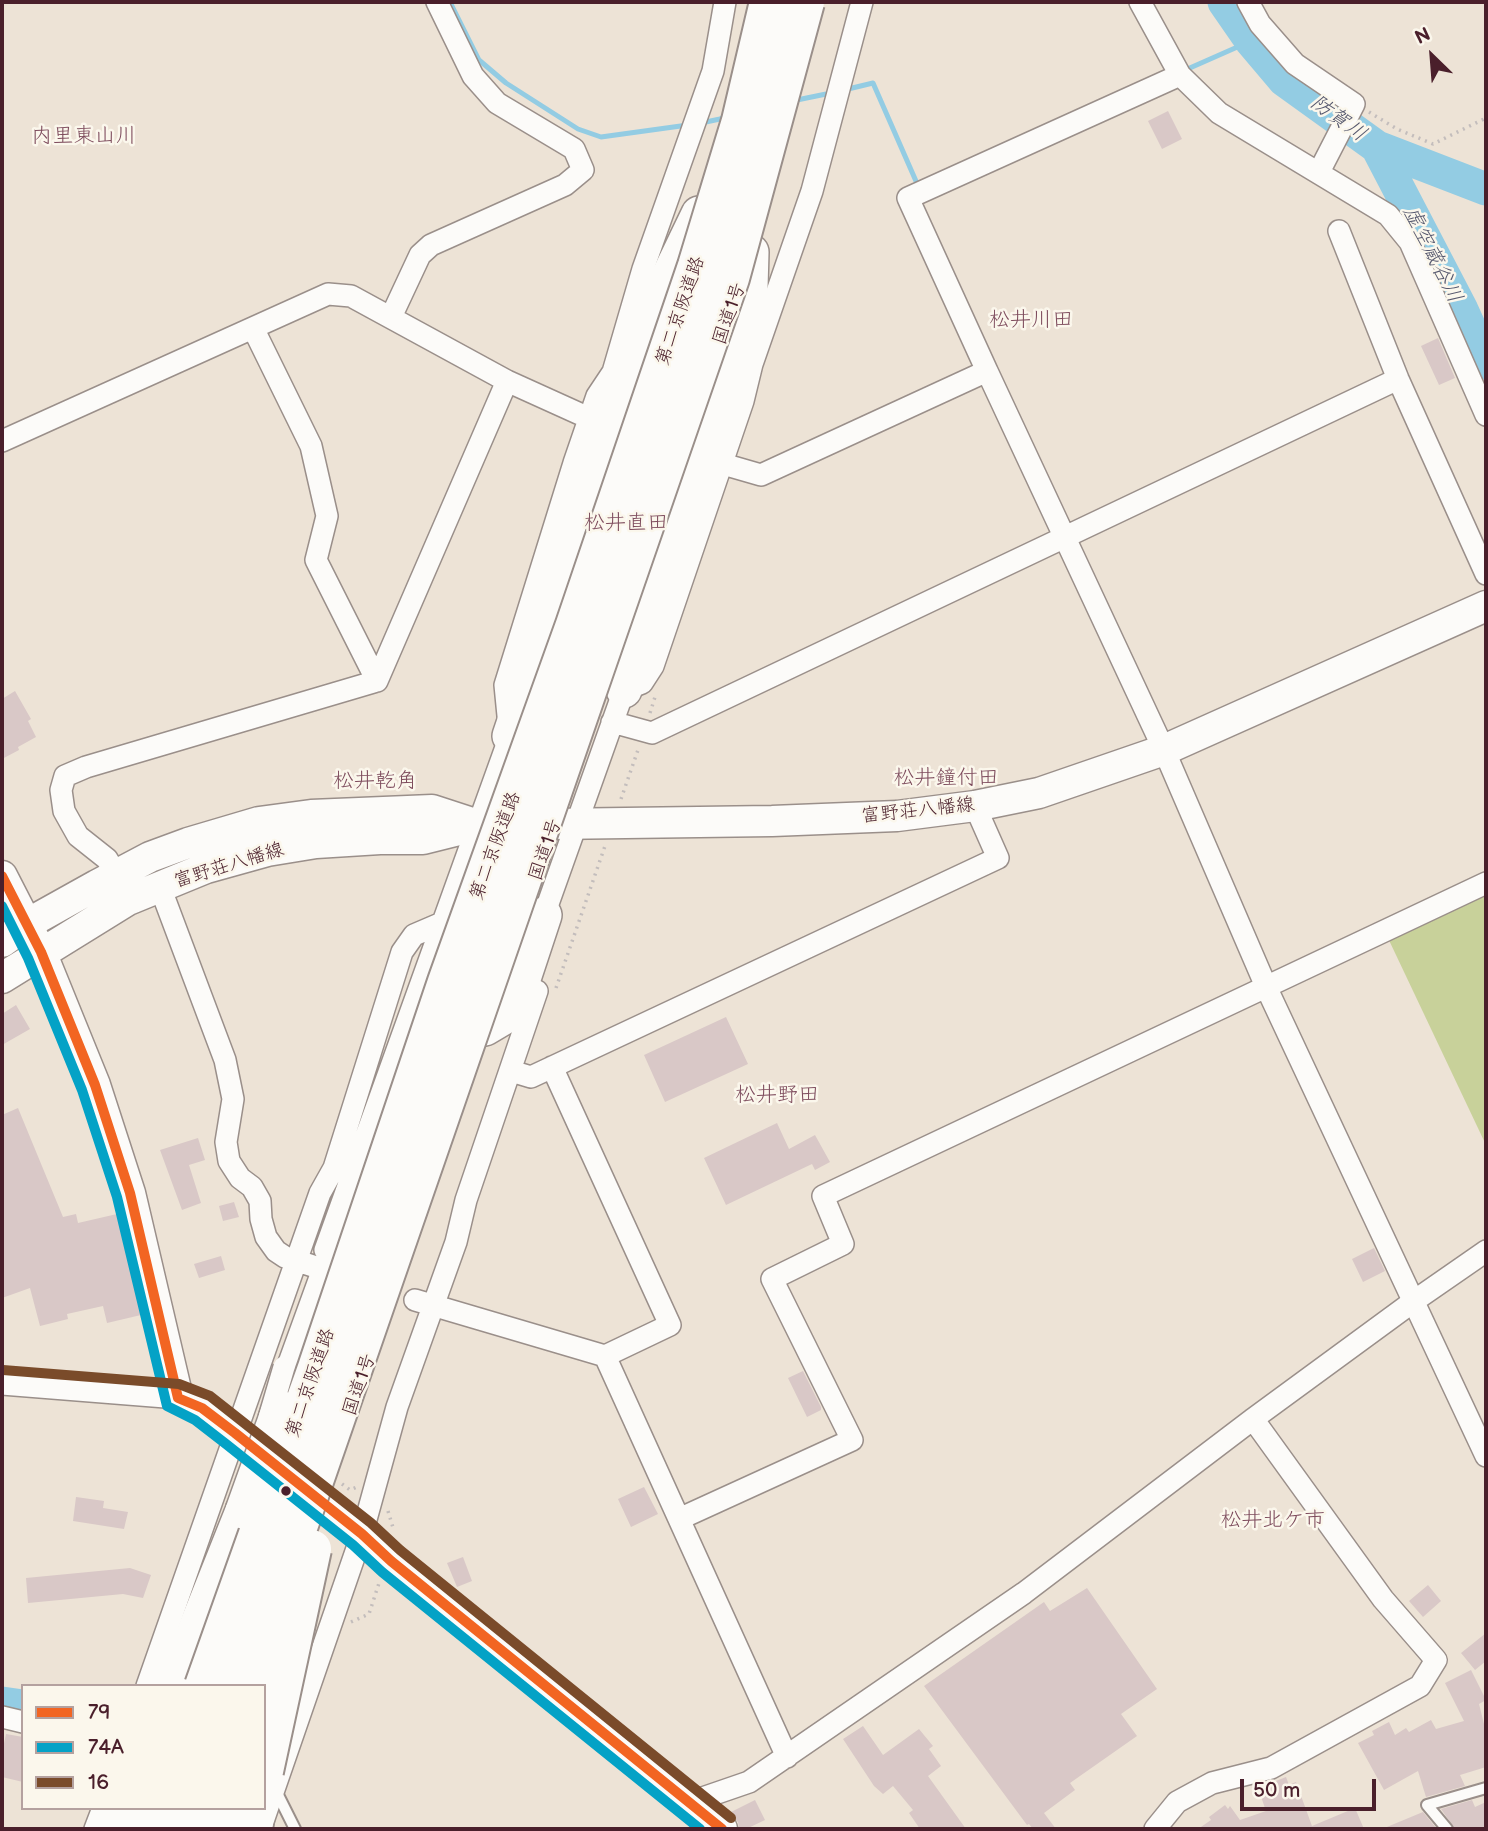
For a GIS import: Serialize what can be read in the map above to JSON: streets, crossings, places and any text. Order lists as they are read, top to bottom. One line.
{"streets":{"highway":["第二京阪道路","国道1号"],"main road":["富野荘八幡線"]},"districts":["内里東山川","松井川田","松井直田","松井鐘付田","松井乾角","松井野田","松井北ケ市"],"water":["防賀川","虚空蔵谷川"],"lines":["transit line 79","transit line 74A","transit line 16"],"legend":["79","74A","16"],"scale_bar":"50 m","north":"top left"}
